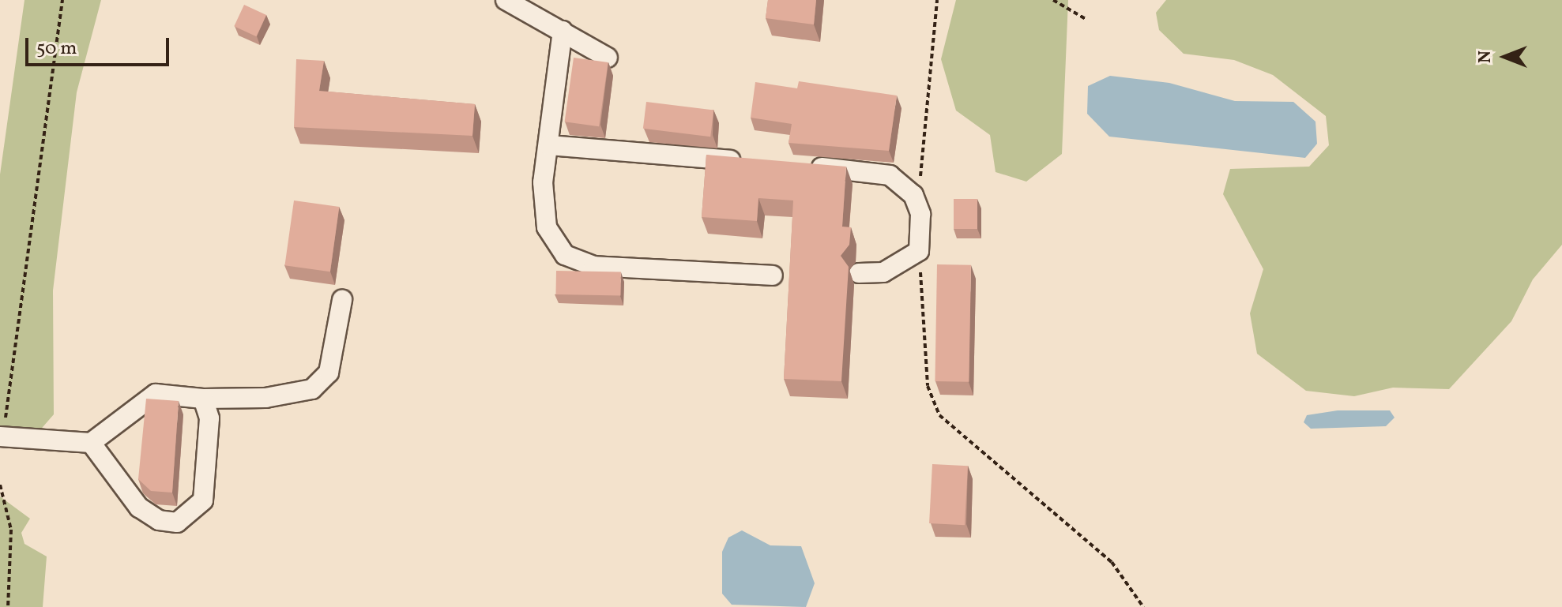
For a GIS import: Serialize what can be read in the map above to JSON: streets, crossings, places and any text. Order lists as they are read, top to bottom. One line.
{"scale_bar":"50 m","north":"left"}
